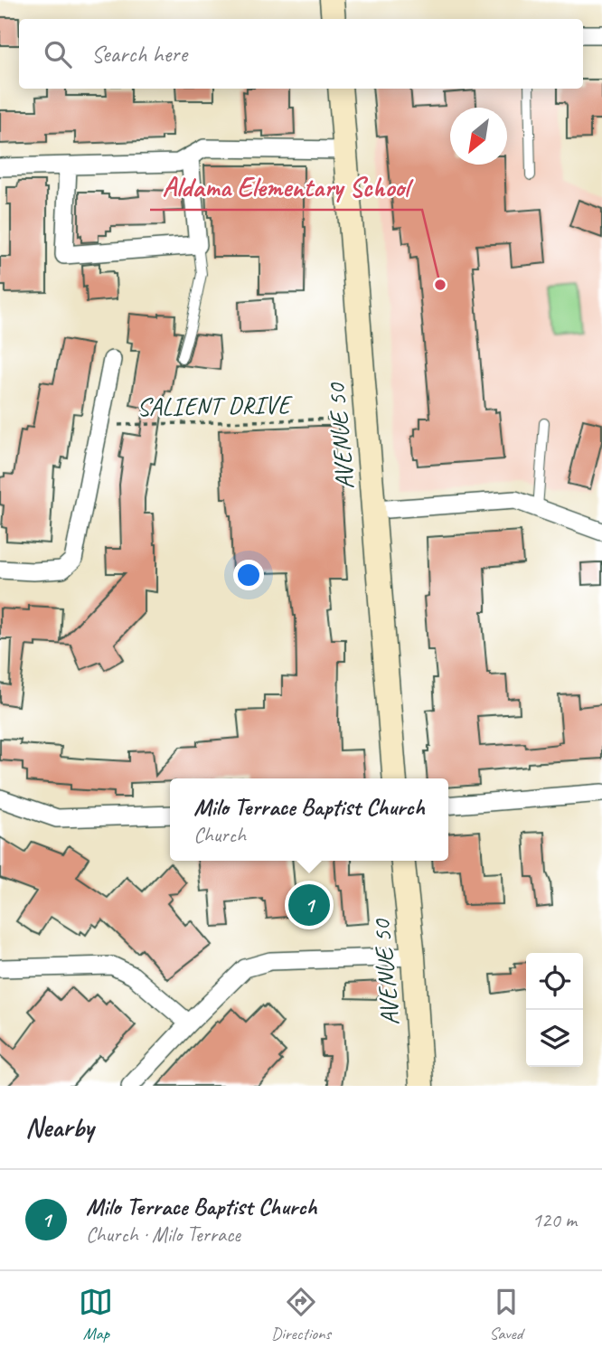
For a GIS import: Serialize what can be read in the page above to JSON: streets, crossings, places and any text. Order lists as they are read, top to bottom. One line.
{"streets":{"street":["AVENUE 50"],"path":["SALIENT DRIVE"]},"crossings":[["SALIENT DRIVE","AVENUE 50"]],"places":["Aldama Elementary School"],"north":"bottom left","page":{"search":"Search here","popup":["Milo Terrace Baptist Church","Church"],"pins":"1","heading":"Nearby","list":[{"mark":"1","name":"Milo Terrace Baptist Church","note":"Church · Milo Terrace","value":"120 m"}],"nav":["Map","Directions","Saved"]}}
